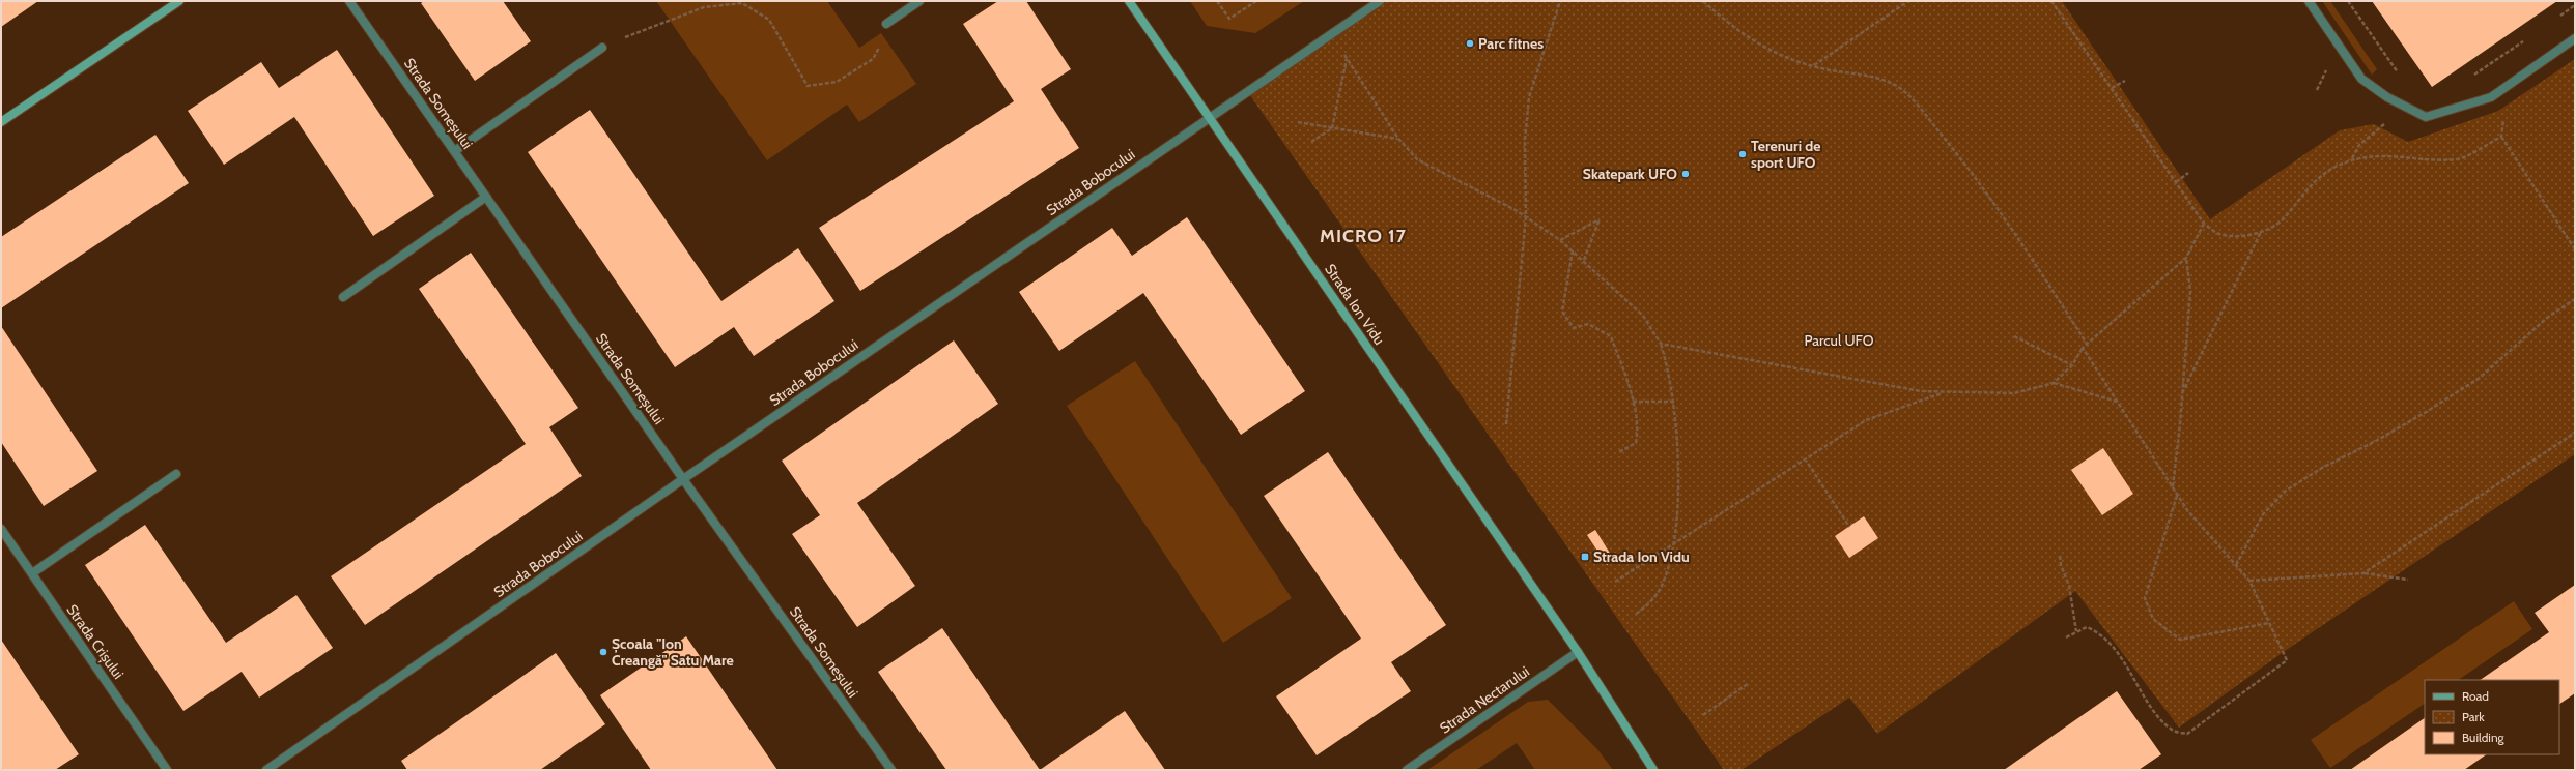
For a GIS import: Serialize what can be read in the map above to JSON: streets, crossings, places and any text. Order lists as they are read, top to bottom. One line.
{"streets":{"street":["Strada Someșului","Strada Bobocului","Strada Ion Vidu","Strada Crișului","Strada Nectarului"]},"crossings":[["Strada Someșului","Strada Bobocului"],["Strada Bobocului","Strada Ion Vidu"],["Strada Ion Vidu","Strada Nectarului"]],"districts":["MICRO 17"],"parks":["Parcul UFO"],"places":{"other":["Parc fitnes","Terenuri de sport UFO","Skatepark UFO","Școala \"Ion Creangă\" Satu Mare"],"transit":["Strada Ion Vidu"]},"legend":["Road","Park","Building"]}
